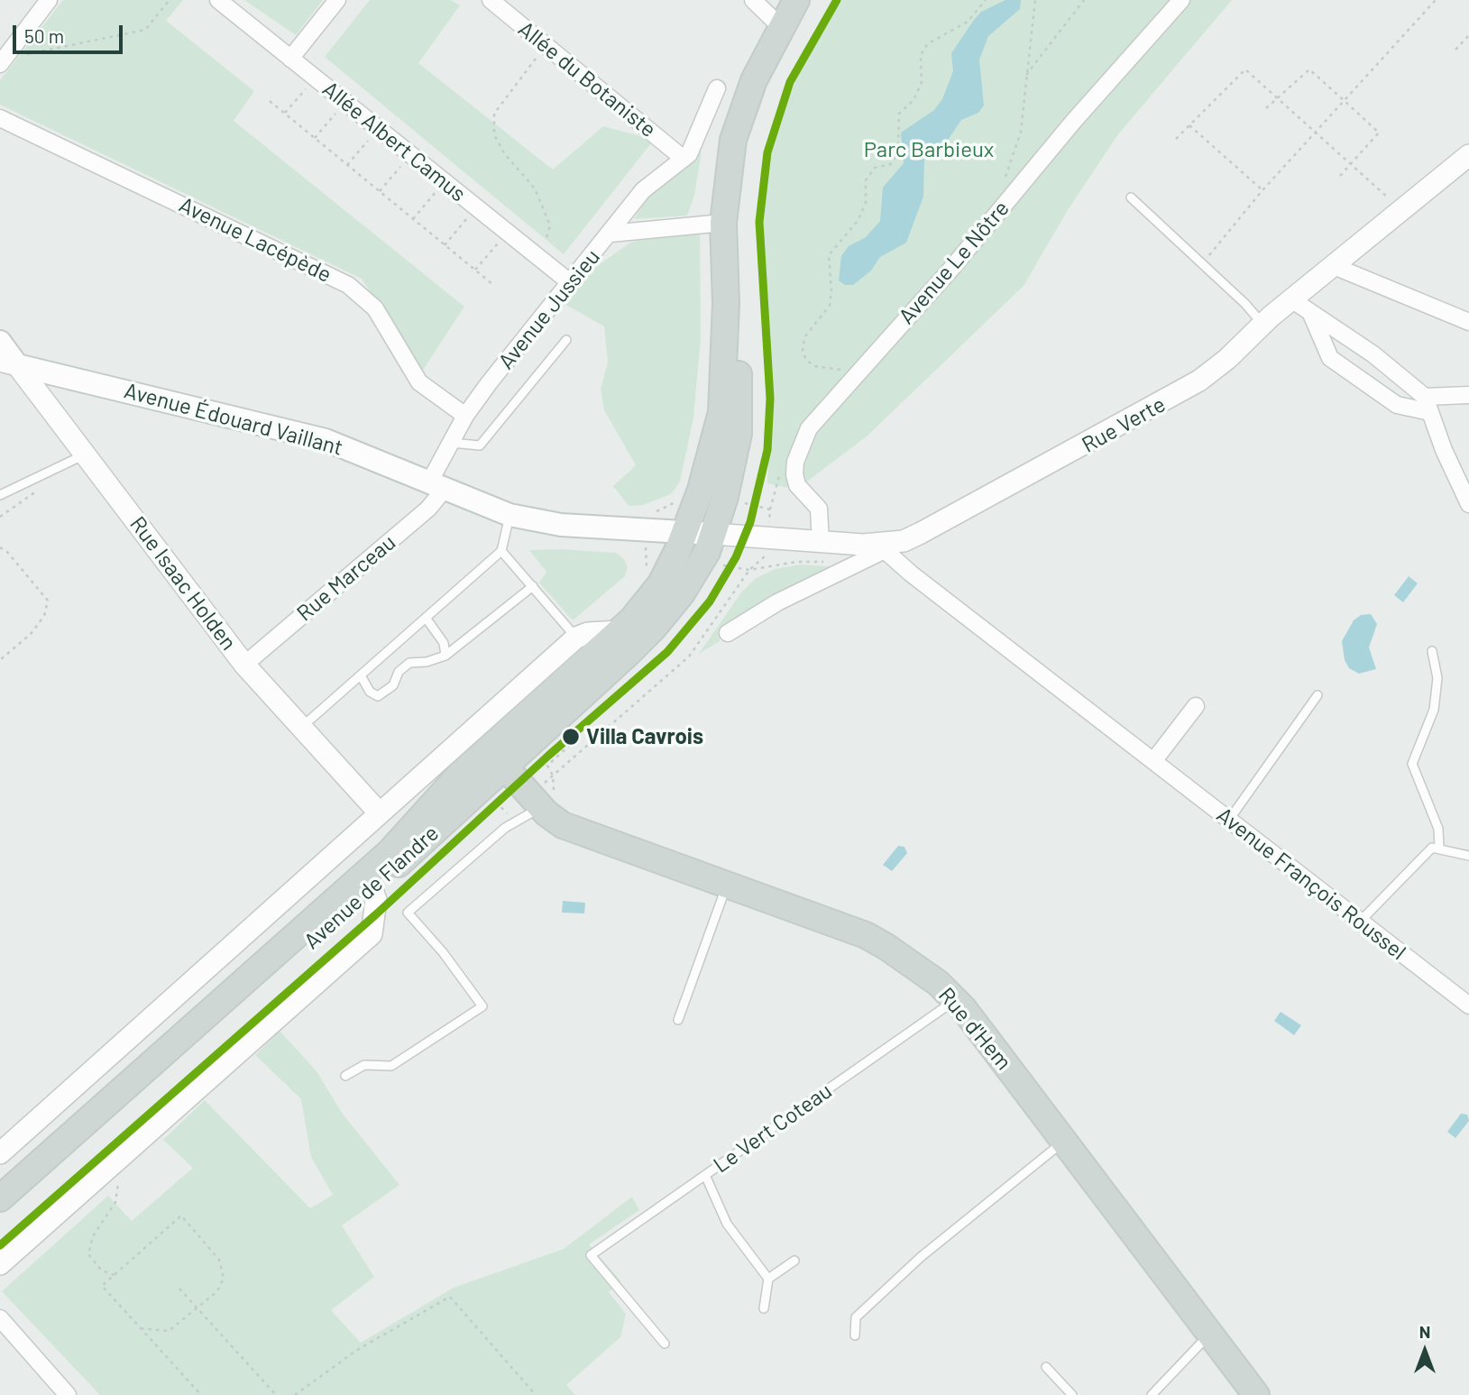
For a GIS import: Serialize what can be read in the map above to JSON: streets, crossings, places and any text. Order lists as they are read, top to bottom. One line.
{"streets":{"main road":["Avenue Édouard Vaillant","Rue Isaac Holden","Avenue de Flandre","Rue d'Hem"],"street":["Allée du Botaniste","Allée Albert Camus","Avenue Lacépède","Avenue Le Nôtre","Avenue Jussieu","Rue Verte","Rue Marceau","Avenue François Roussel"],"lane":["Le Vert Coteau"]},"crossings":[["Allée Albert Camus","Avenue Jussieu"],["Avenue Lacépède","Avenue Jussieu"],["Avenue Le Nôtre","Rue Verte"],["Avenue Jussieu","Avenue Édouard Vaillant"],["Avenue Jussieu","Rue Marceau"],["Avenue Édouard Vaillant","Rue Verte"],["Avenue Édouard Vaillant","Rue Marceau"],["Avenue Édouard Vaillant","Rue Isaac Holden"],["Avenue Édouard Vaillant","Avenue de Flandre"],["Rue Verte","Avenue François Roussel"],["Rue Verte","Avenue de Flandre"],["Rue Marceau","Rue Isaac Holden"],["Avenue de Flandre","Rue d'Hem"],["Rue d'Hem","Le Vert Coteau"]],"parks":["Parc Barbieux"],"places":["Villa Cavrois"],"scale_bar":"50 m","north":"top"}
